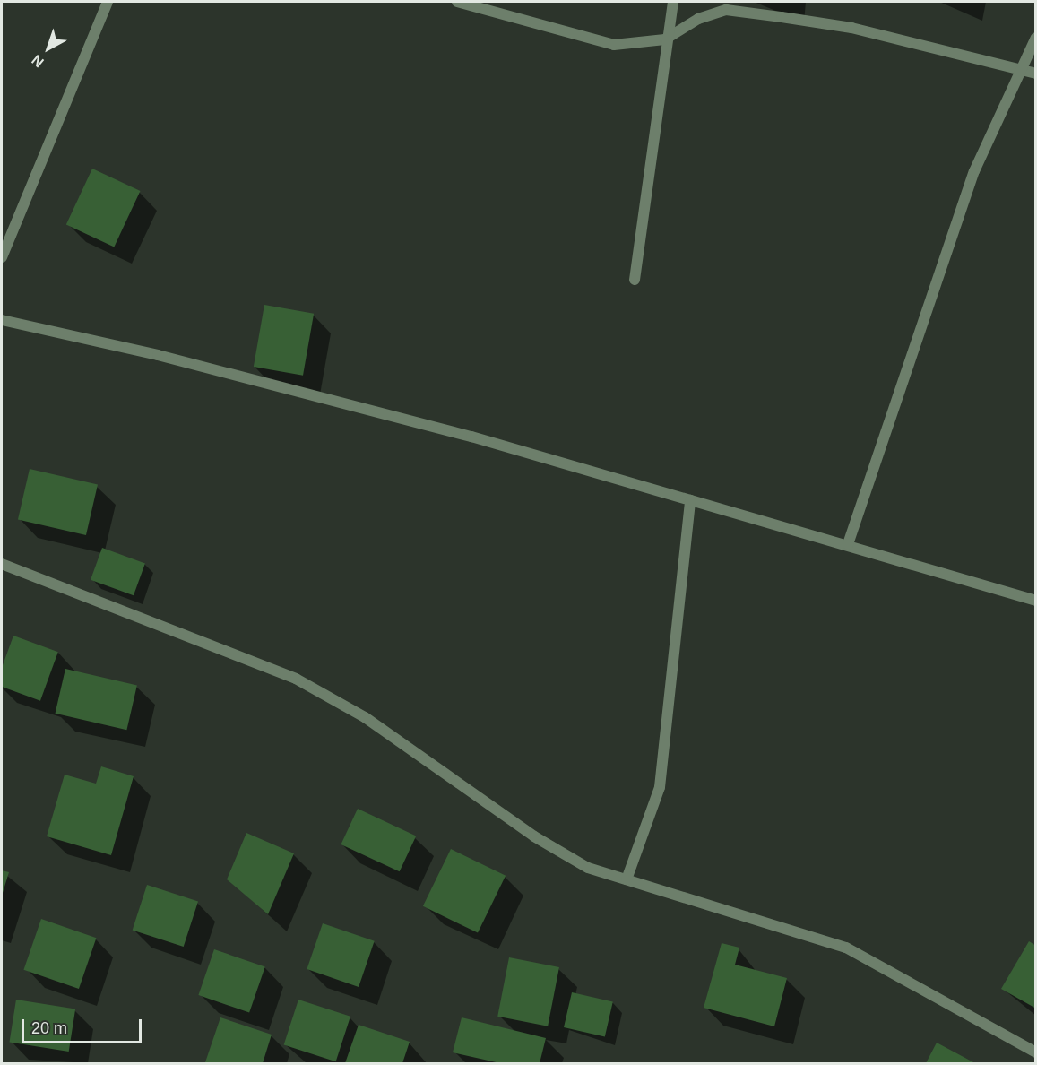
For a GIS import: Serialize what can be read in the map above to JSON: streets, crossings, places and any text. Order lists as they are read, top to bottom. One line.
{"scale_bar":"20 m","north":"bottom left"}
